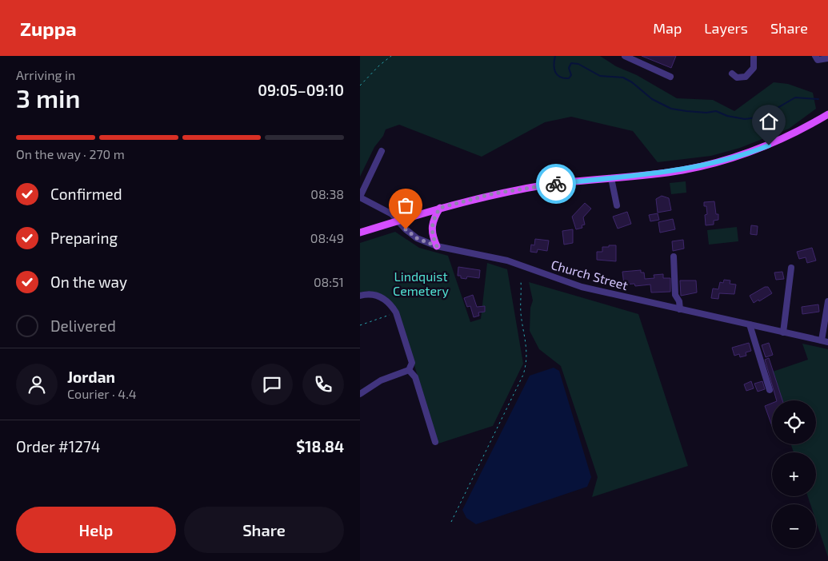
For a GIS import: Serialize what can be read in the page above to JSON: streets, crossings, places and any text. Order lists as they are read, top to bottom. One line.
{"streets":{"street":["Church Street"]},"parks":["Lindquist Cemetery"],"page":{"header":"Zuppa","nav":["Map","Layers","Share"],"heading":["3 min","Arriving in","09:05–09:10"],"panel":["Jordan","Courier · 4.4","Order #1274","$18.84"],"bar":"On the way · 270 m","list":[["Confirmed","08:38"],["Preparing","08:49"],["On the way","08:51"],"Delivered"],"map_buttons":["+","−"],"buttons":["Help","Share"]}}
